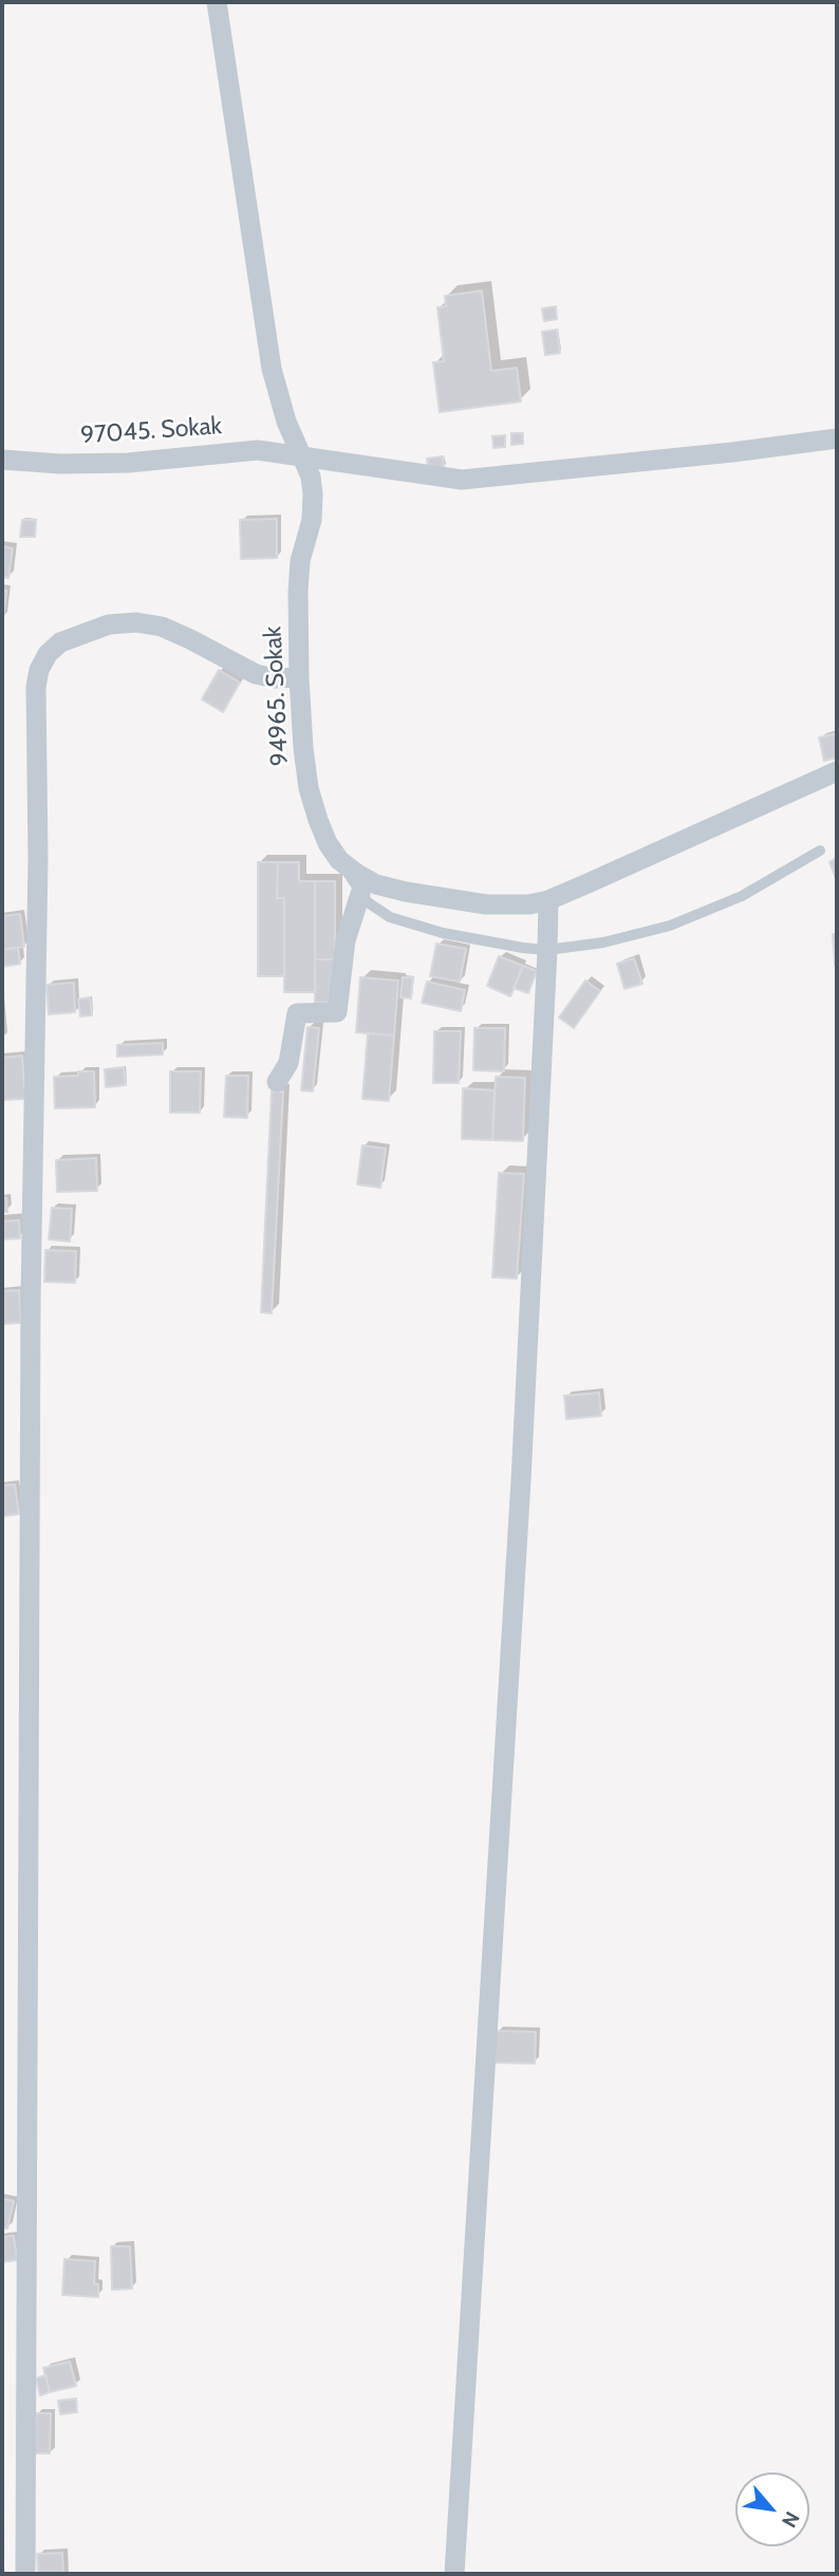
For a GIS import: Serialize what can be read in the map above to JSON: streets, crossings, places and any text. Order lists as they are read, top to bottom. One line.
{"streets":{"street":["97045. Sokak","94965. Sokak"]},"crossings":[["97045. Sokak","94965. Sokak"]],"north":"bottom right"}
